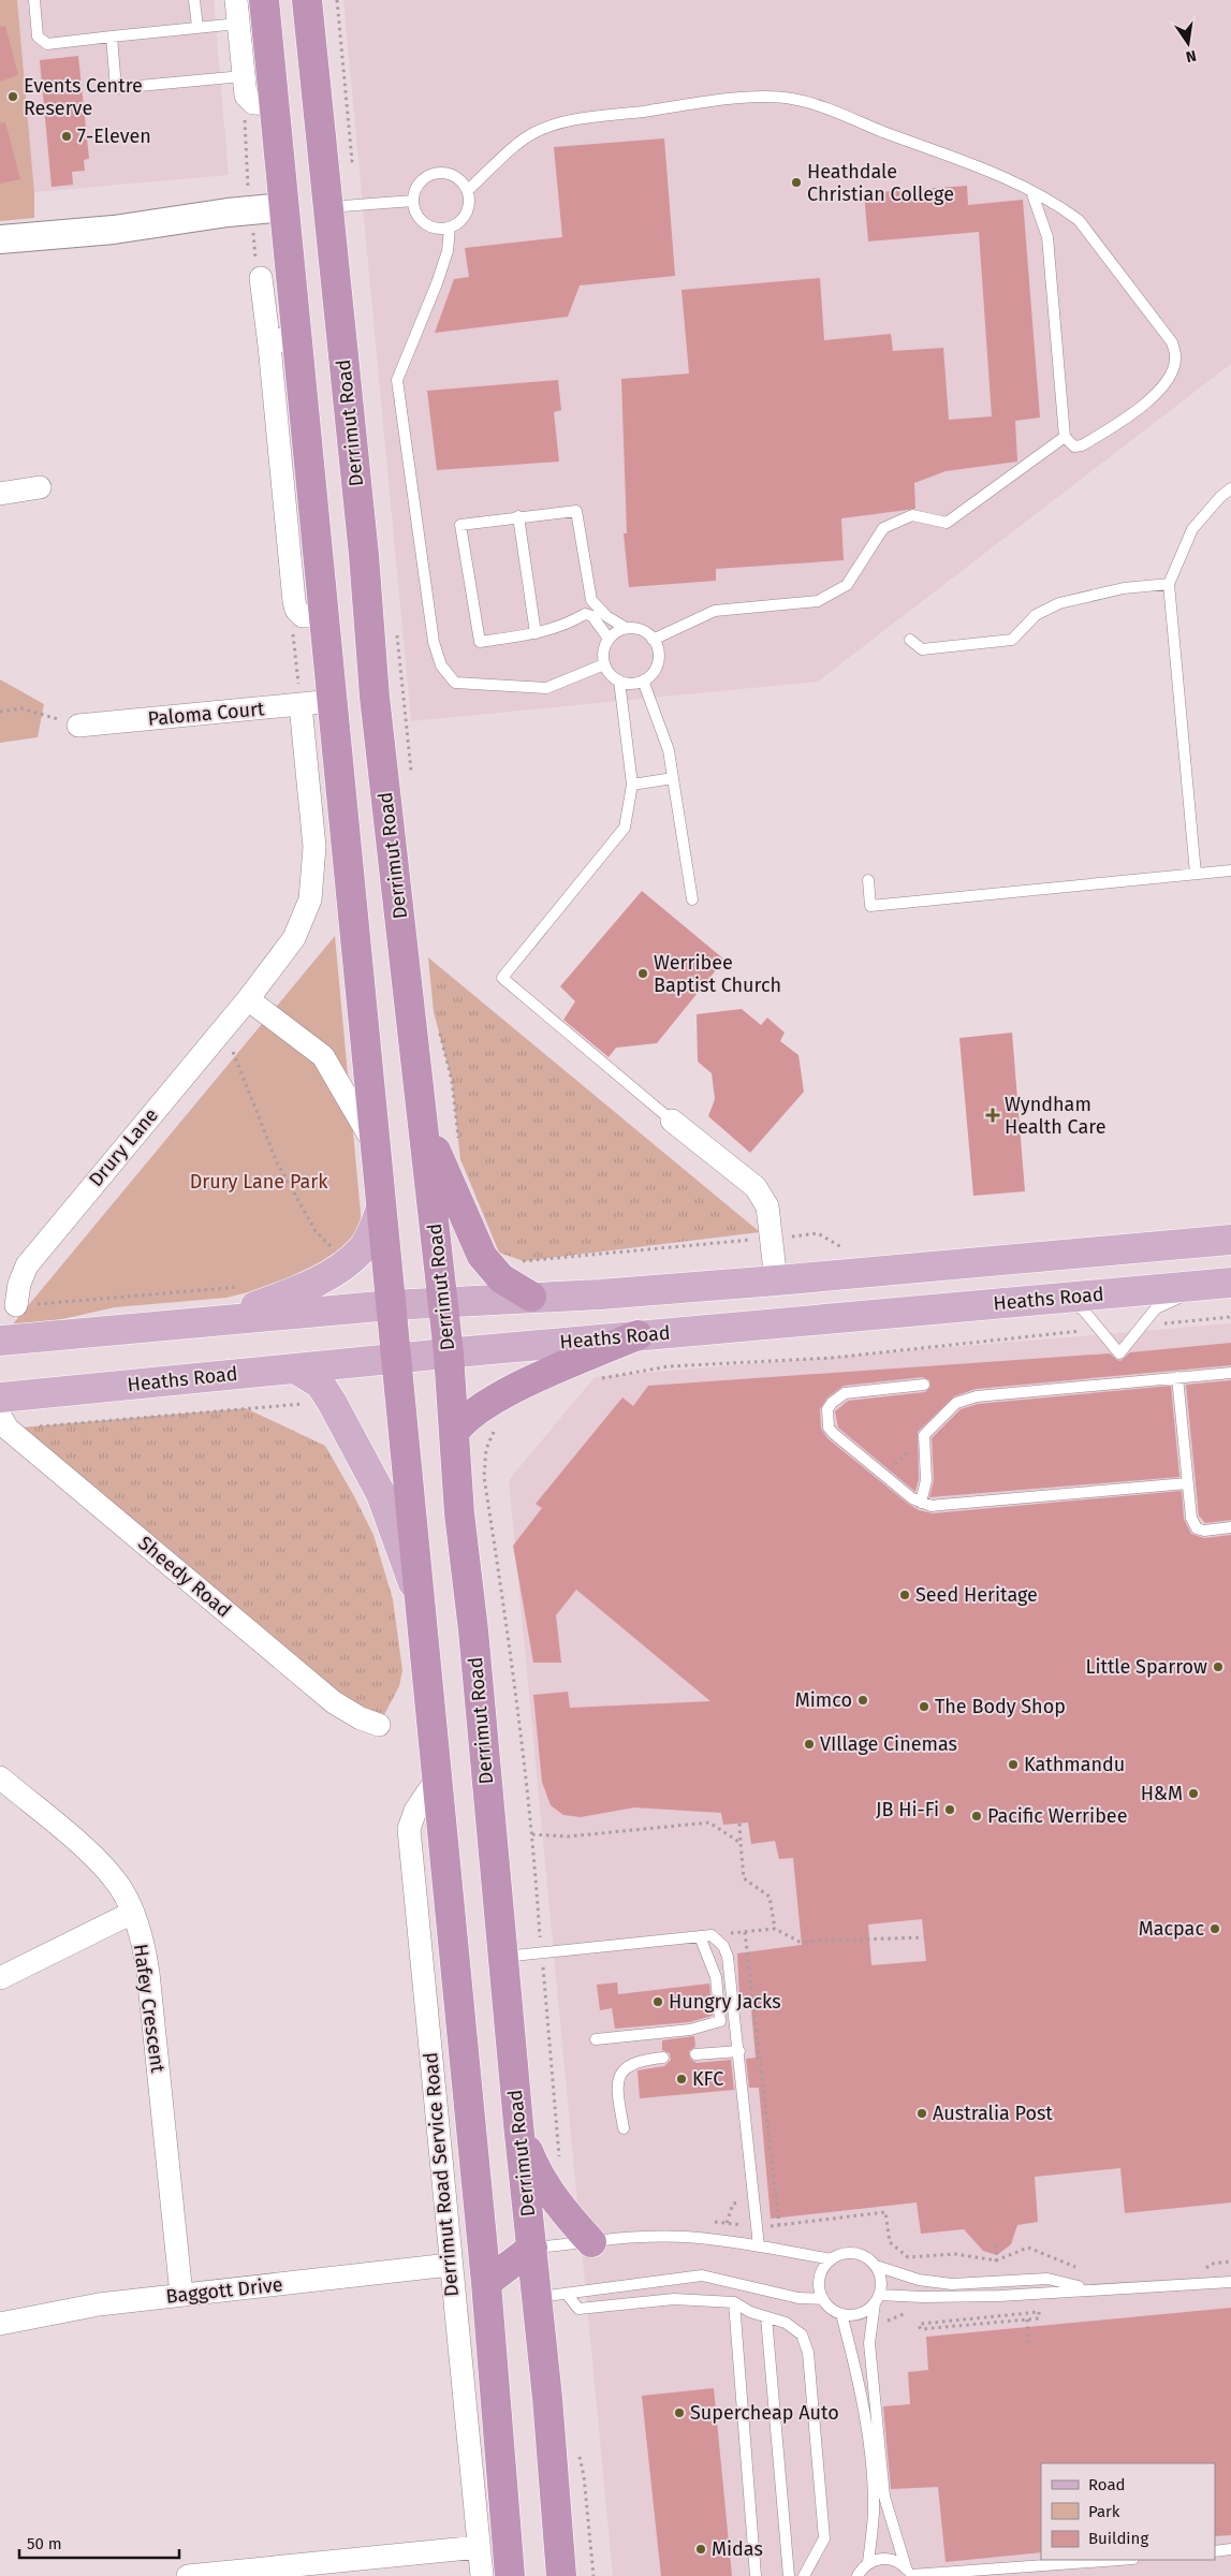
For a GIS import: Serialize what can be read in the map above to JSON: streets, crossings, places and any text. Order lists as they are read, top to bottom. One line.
{"streets":{"highway":["Derrimut Road"],"main road":["Heaths Road"],"street":["Paloma Court","Drury Lane","Sheedy Road","Hafey Crescent","Derrimut Road Service Road","Baggott Drive"]},"crossings":[["Derrimut Road","Heaths Road"],["Paloma Court","Drury Lane"],["Hafey Crescent","Baggott Drive"],["Derrimut Road Service Road","Baggott Drive"]],"parks":["Drury Lane Park"],"places":{"other":["Events Centre Reserve","7-Eleven","Heathdale Christian College","Werribee Baptist Church","Seed Heritage","Little Sparrow","Mimco","The Body Shop","VIllage Cinemas","Kathmandu","H&M","JB Hi-Fi","Pacific Werribee","Macpac","Hungry Jacks","KFC","Australia Post","Supercheap Auto","Midas"],"health":["Wyndham Health Care"]},"legend":["Road","Park","Building"],"scale_bar":"50 m","north":"bottom"}
